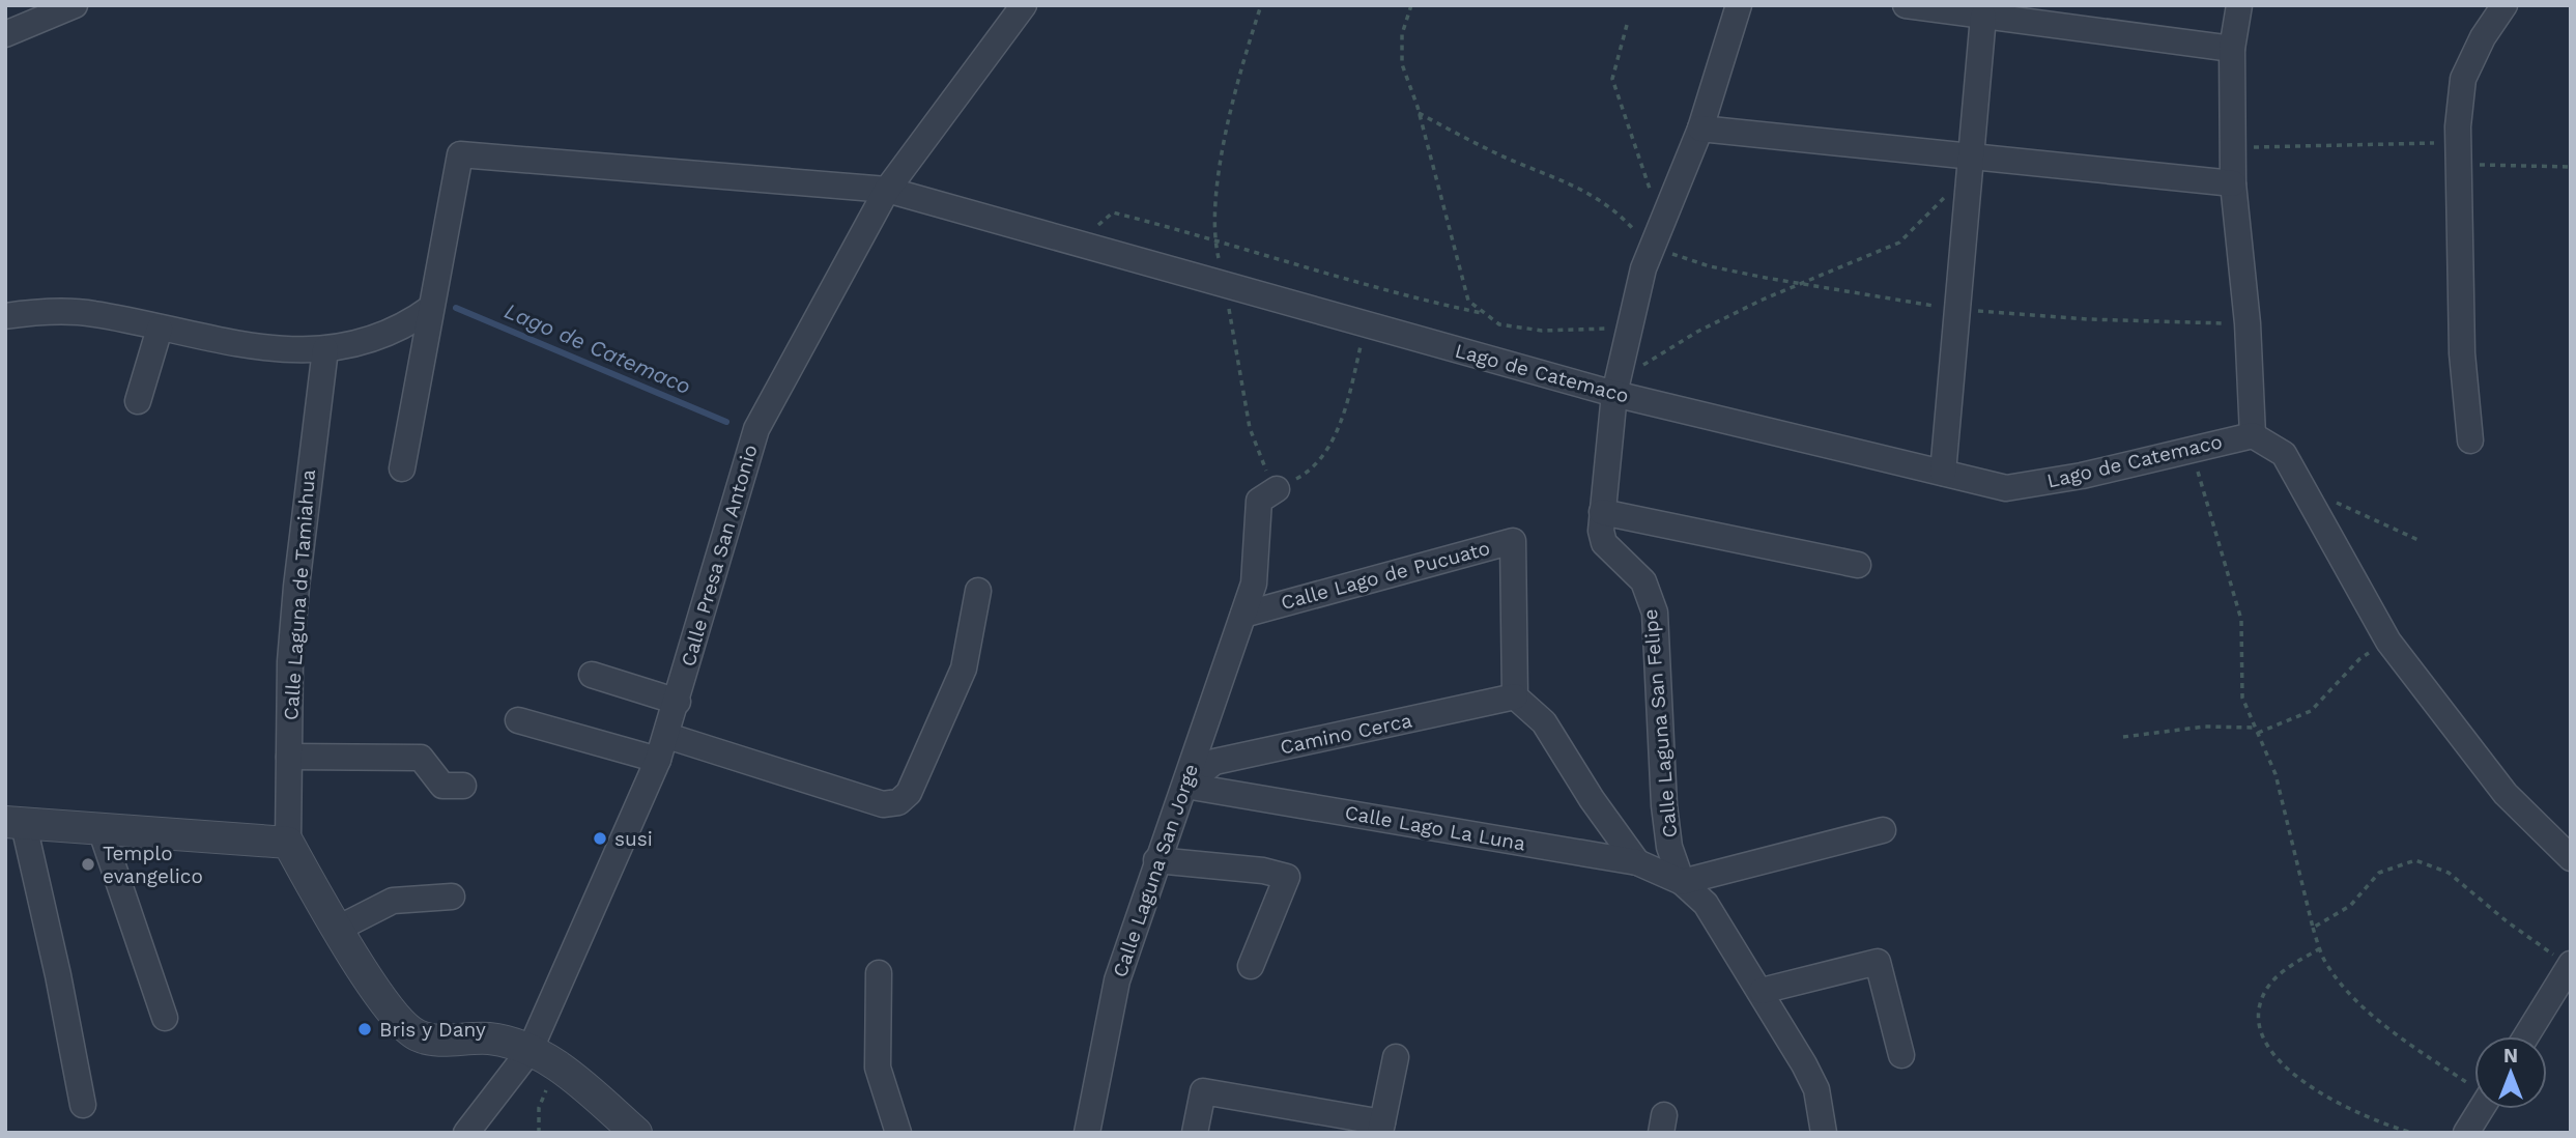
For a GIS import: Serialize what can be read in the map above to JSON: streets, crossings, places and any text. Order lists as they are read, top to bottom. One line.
{"streets":{"street":["Lago de Catemaco","Calle Presa San Antonio","Calle Lago de Pucuato","Calle Laguna de Tamiahua","Calle Laguna San Felipe","Camino Cerca","Calle Lago La Luna","Calle Laguna San Jorge"]},"crossings":[["Lago de Catemaco","Calle Presa San Antonio"],["Lago de Catemaco","Calle Laguna San Felipe"],["Calle Lago de Pucuato","Camino Cerca"],["Calle Lago de Pucuato","Calle Laguna San Jorge"],["Calle Laguna San Felipe","Calle Lago La Luna"],["Camino Cerca","Calle Lago La Luna"],["Camino Cerca","Calle Laguna San Jorge"],["Calle Lago La Luna","Calle Laguna San Jorge"]],"water":["Lago de Catemaco"],"places":["susi","Templo evangelico","Bris y Dany"],"north":"top"}
